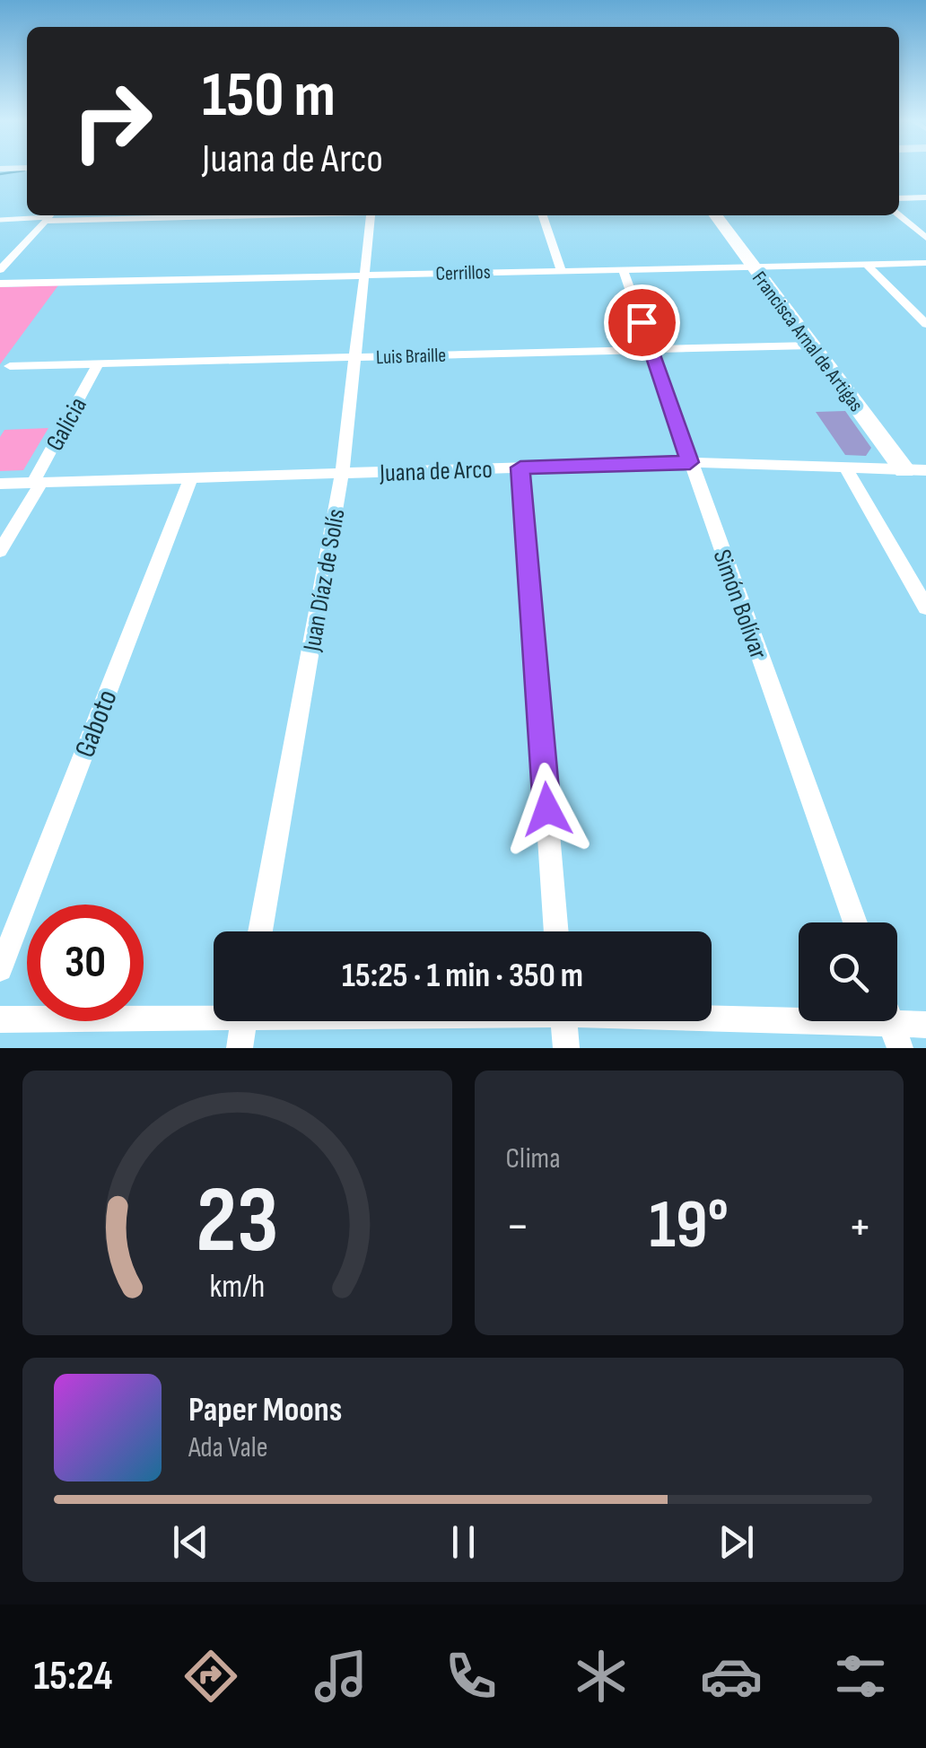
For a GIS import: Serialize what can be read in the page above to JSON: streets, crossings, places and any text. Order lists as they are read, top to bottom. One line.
{"streets":{"street":["Cerrillos","Francisca Arnal de Artigas","Luis Braille","Galicia","Juana de Arco","Juan Díaz de Solís","Simón Bolívar","Gaboto"]},"crossings":[["Cerrillos","Francisca Arnal de Artigas"],["Cerrillos","Juan Díaz de Solís"],["Cerrillos","Simón Bolívar"],["Francisca Arnal de Artigas","Luis Braille"],["Francisca Arnal de Artigas","Juana de Arco"],["Luis Braille","Galicia"],["Luis Braille","Juan Díaz de Solís"],["Luis Braille","Simón Bolívar"],["Galicia","Juana de Arco"],["Juana de Arco","Juan Díaz de Solís"],["Juana de Arco","Simón Bolívar"],["Juana de Arco","Gaboto"]],"page":{"turn":["150 m","Juana de Arco"],"limit":"30","trip":"15:25 · 1 min · 350 m","tile":"Clima","heat":["−","19°","+"],"song":["Paper Moons","Ada Vale"],"tabs":"15:24","gauge":["23","km/h"]}}
